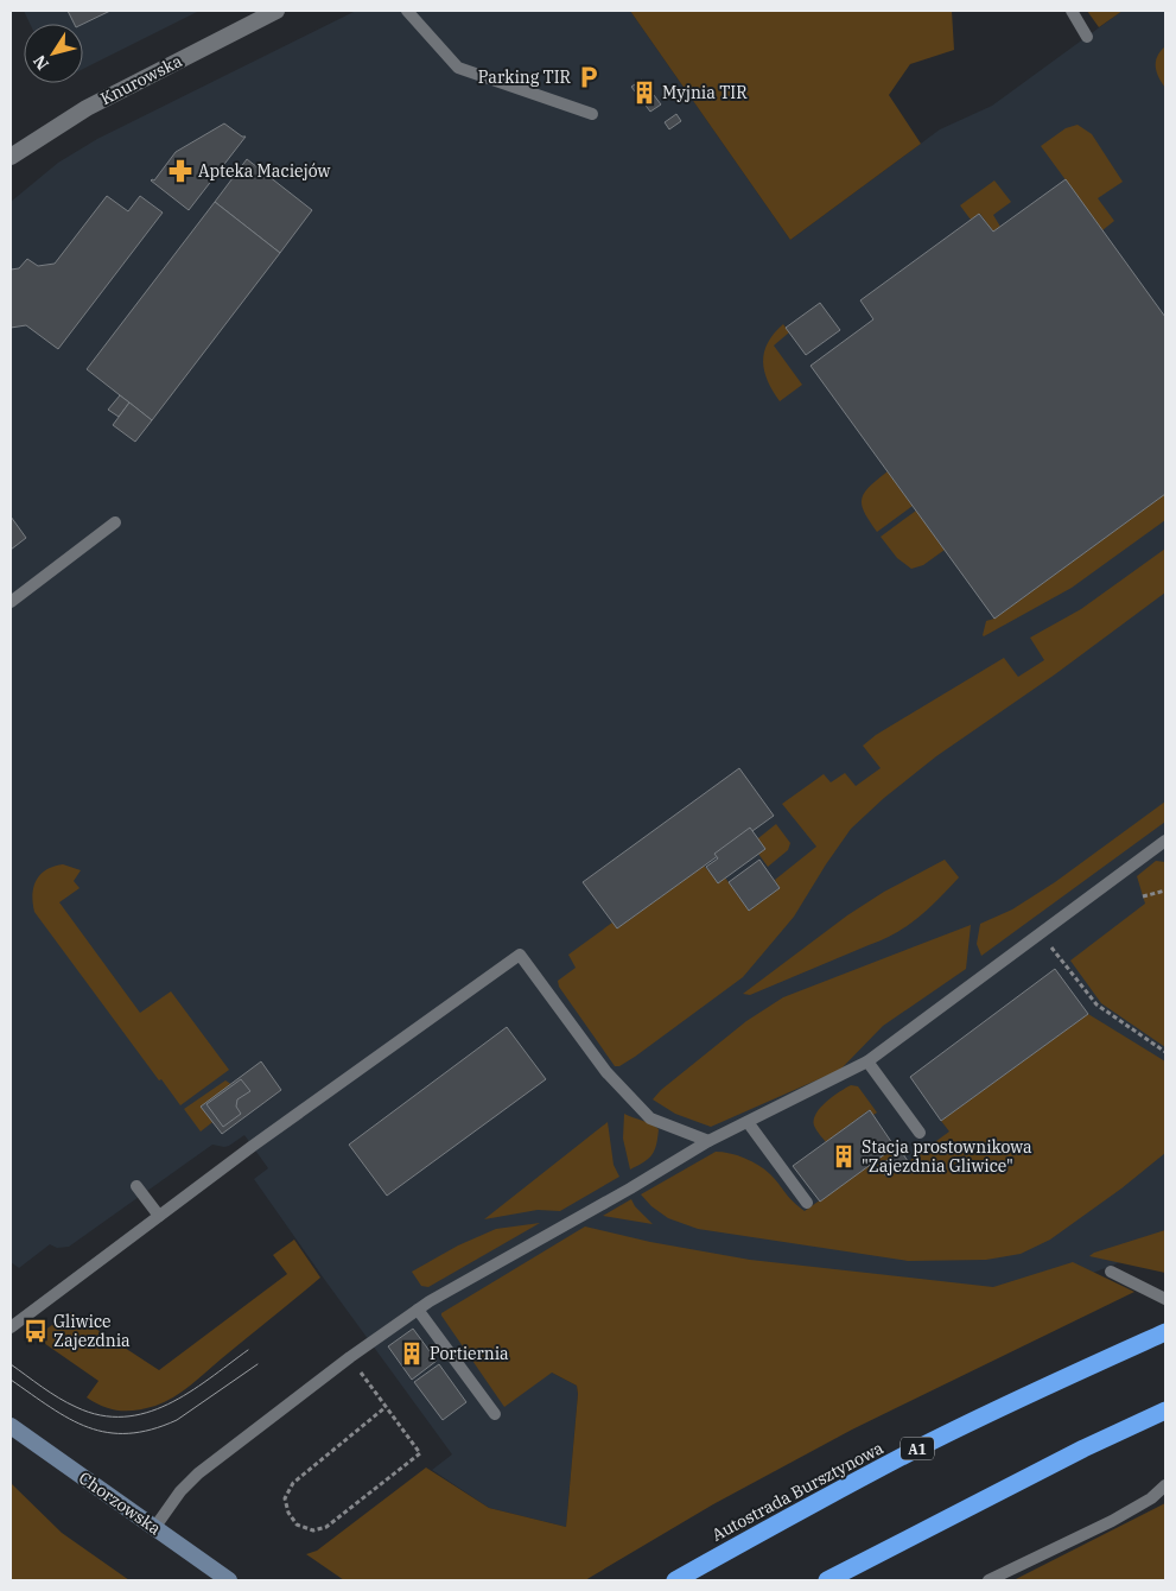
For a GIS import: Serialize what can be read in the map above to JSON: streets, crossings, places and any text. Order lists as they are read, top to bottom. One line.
{"streets":{"highway":["A1","Autostrada Bursztynowa"],"main road":["Chorzowska"],"street":["Knurowska"]},"places":{"parking":["Parking TIR"],"building":["Myjnia TIR","Stacja prostownikowa \"Zajezdnia Gliwice\"","Portiernia"],"pharmacy":["Apteka Maciejów"],"bus stop":["Gliwice Zajezdnia"]},"north":"bottom left"}
